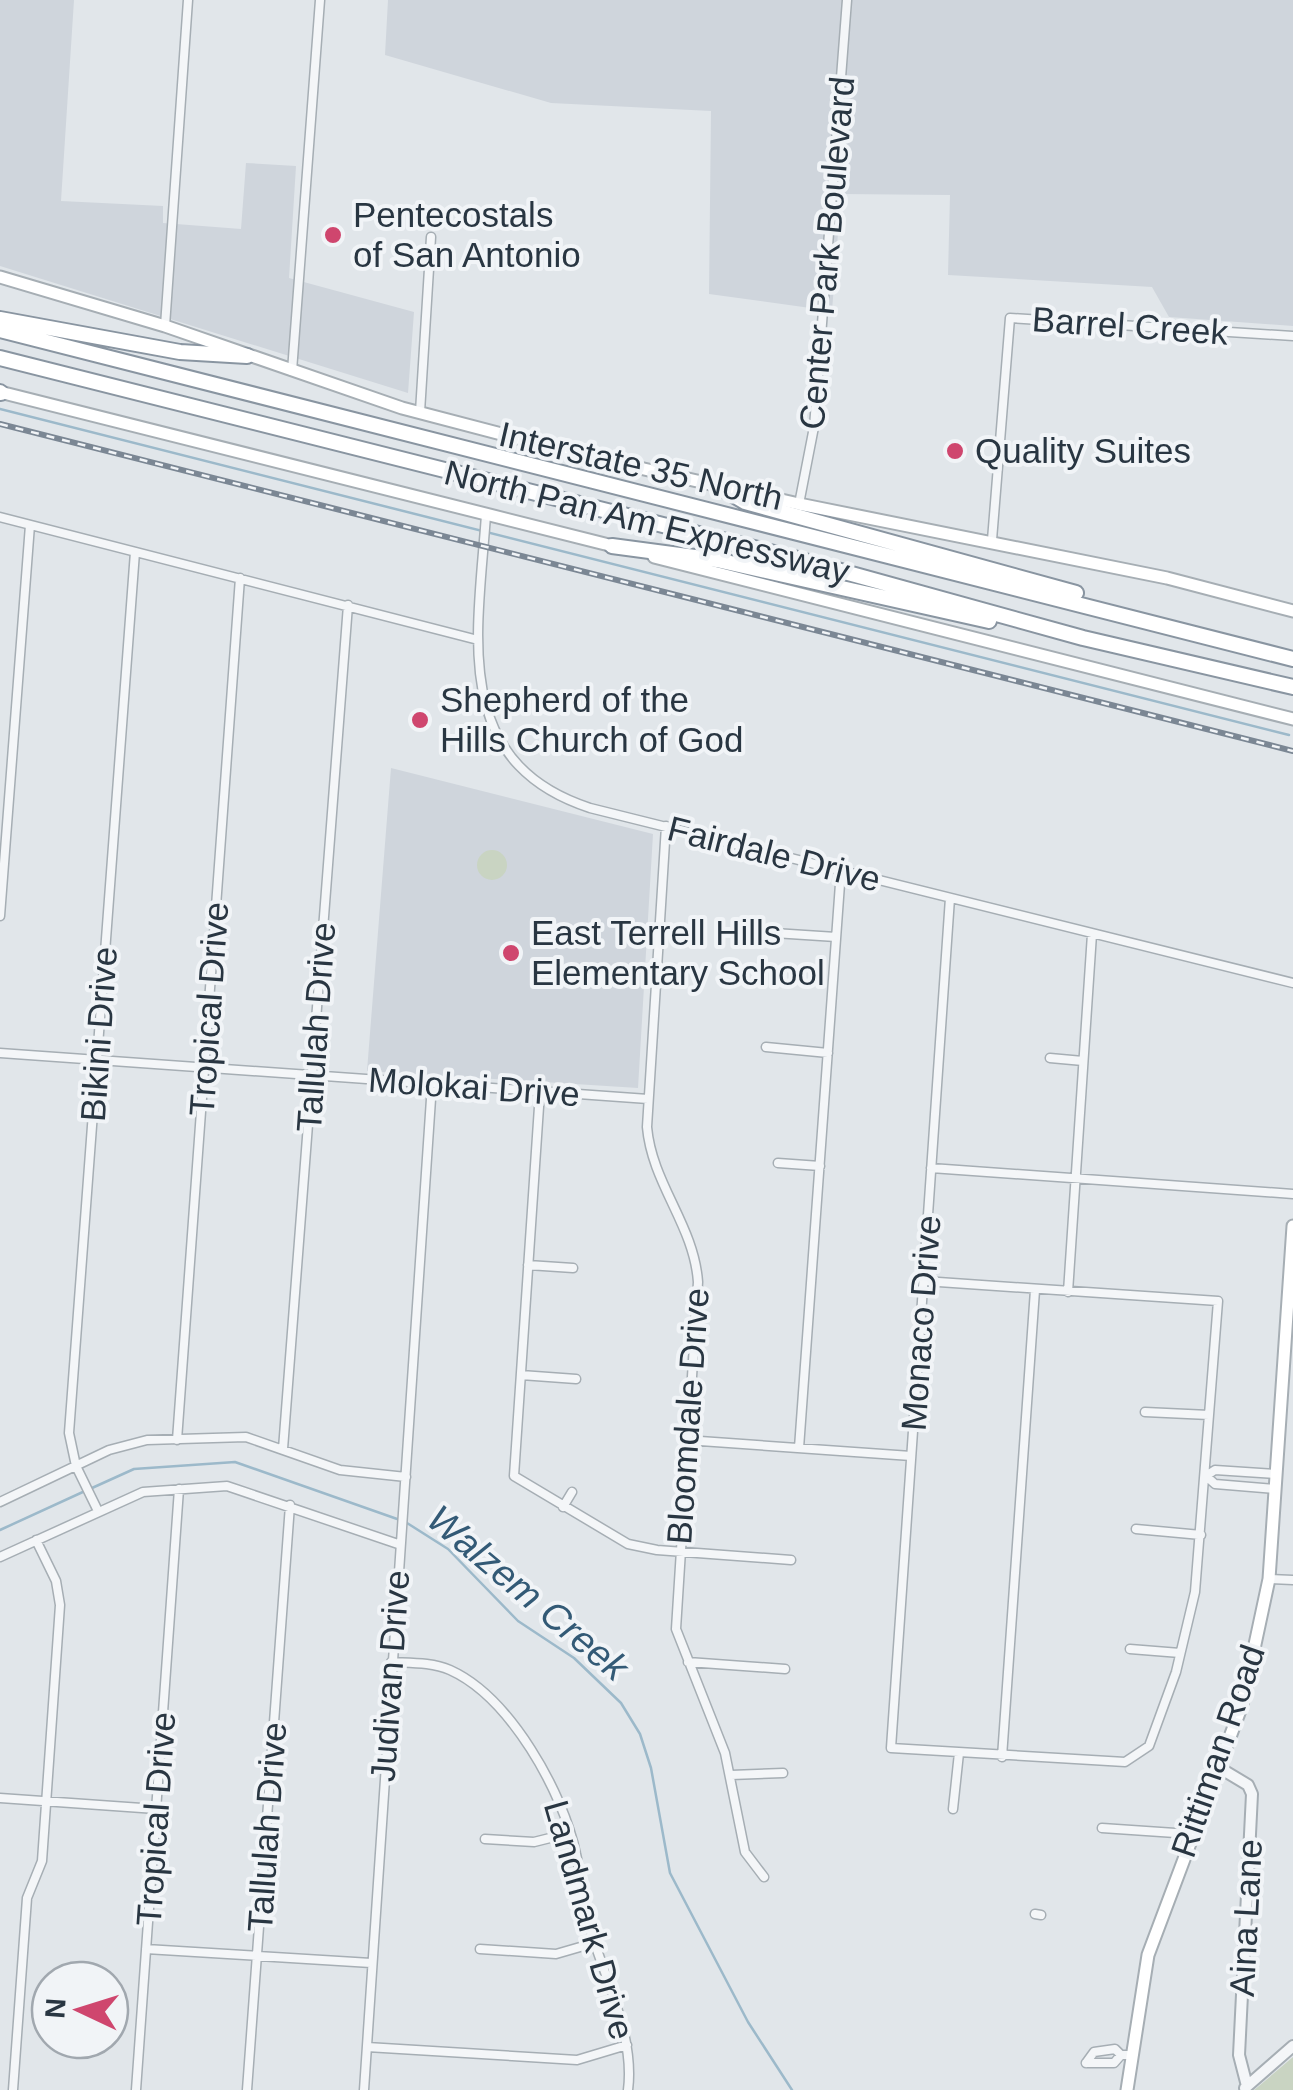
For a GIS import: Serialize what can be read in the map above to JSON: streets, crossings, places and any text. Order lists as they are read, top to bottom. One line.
{"streets":{"highway":["North Pan Am Expressway"],"main road":["Interstate 35 North","Rittiman Road"],"street":["Center Park Boulevard","Barrel Creek","Fairdale Drive","Tropical Drive","Tallulah Drive","Bikini Drive","Molokai Drive","Monaco Drive","Bloomdale Drive","Judivan Drive","Aina Lane","Landmark Drive"]},"crossings":[["Center Park Boulevard","Interstate 35 North"],["Barrel Creek","Interstate 35 North"],["Fairdale Drive","Monaco Drive"],["Fairdale Drive","Bloomdale Drive"],["Tropical Drive","Molokai Drive"],["Tallulah Drive","Molokai Drive"],["Bikini Drive","Molokai Drive"],["Molokai Drive","Bloomdale Drive"],["Molokai Drive","Judivan Drive"],["Judivan Drive","Landmark Drive"],["Rittiman Road","Aina Lane"]],"water":["Walzem Creek"],"places":["Pentecostals of San Antonio","Quality Suites","Shepherd of the Hills Church of God","East Terrell Hills Elementary School"],"north":"left"}
